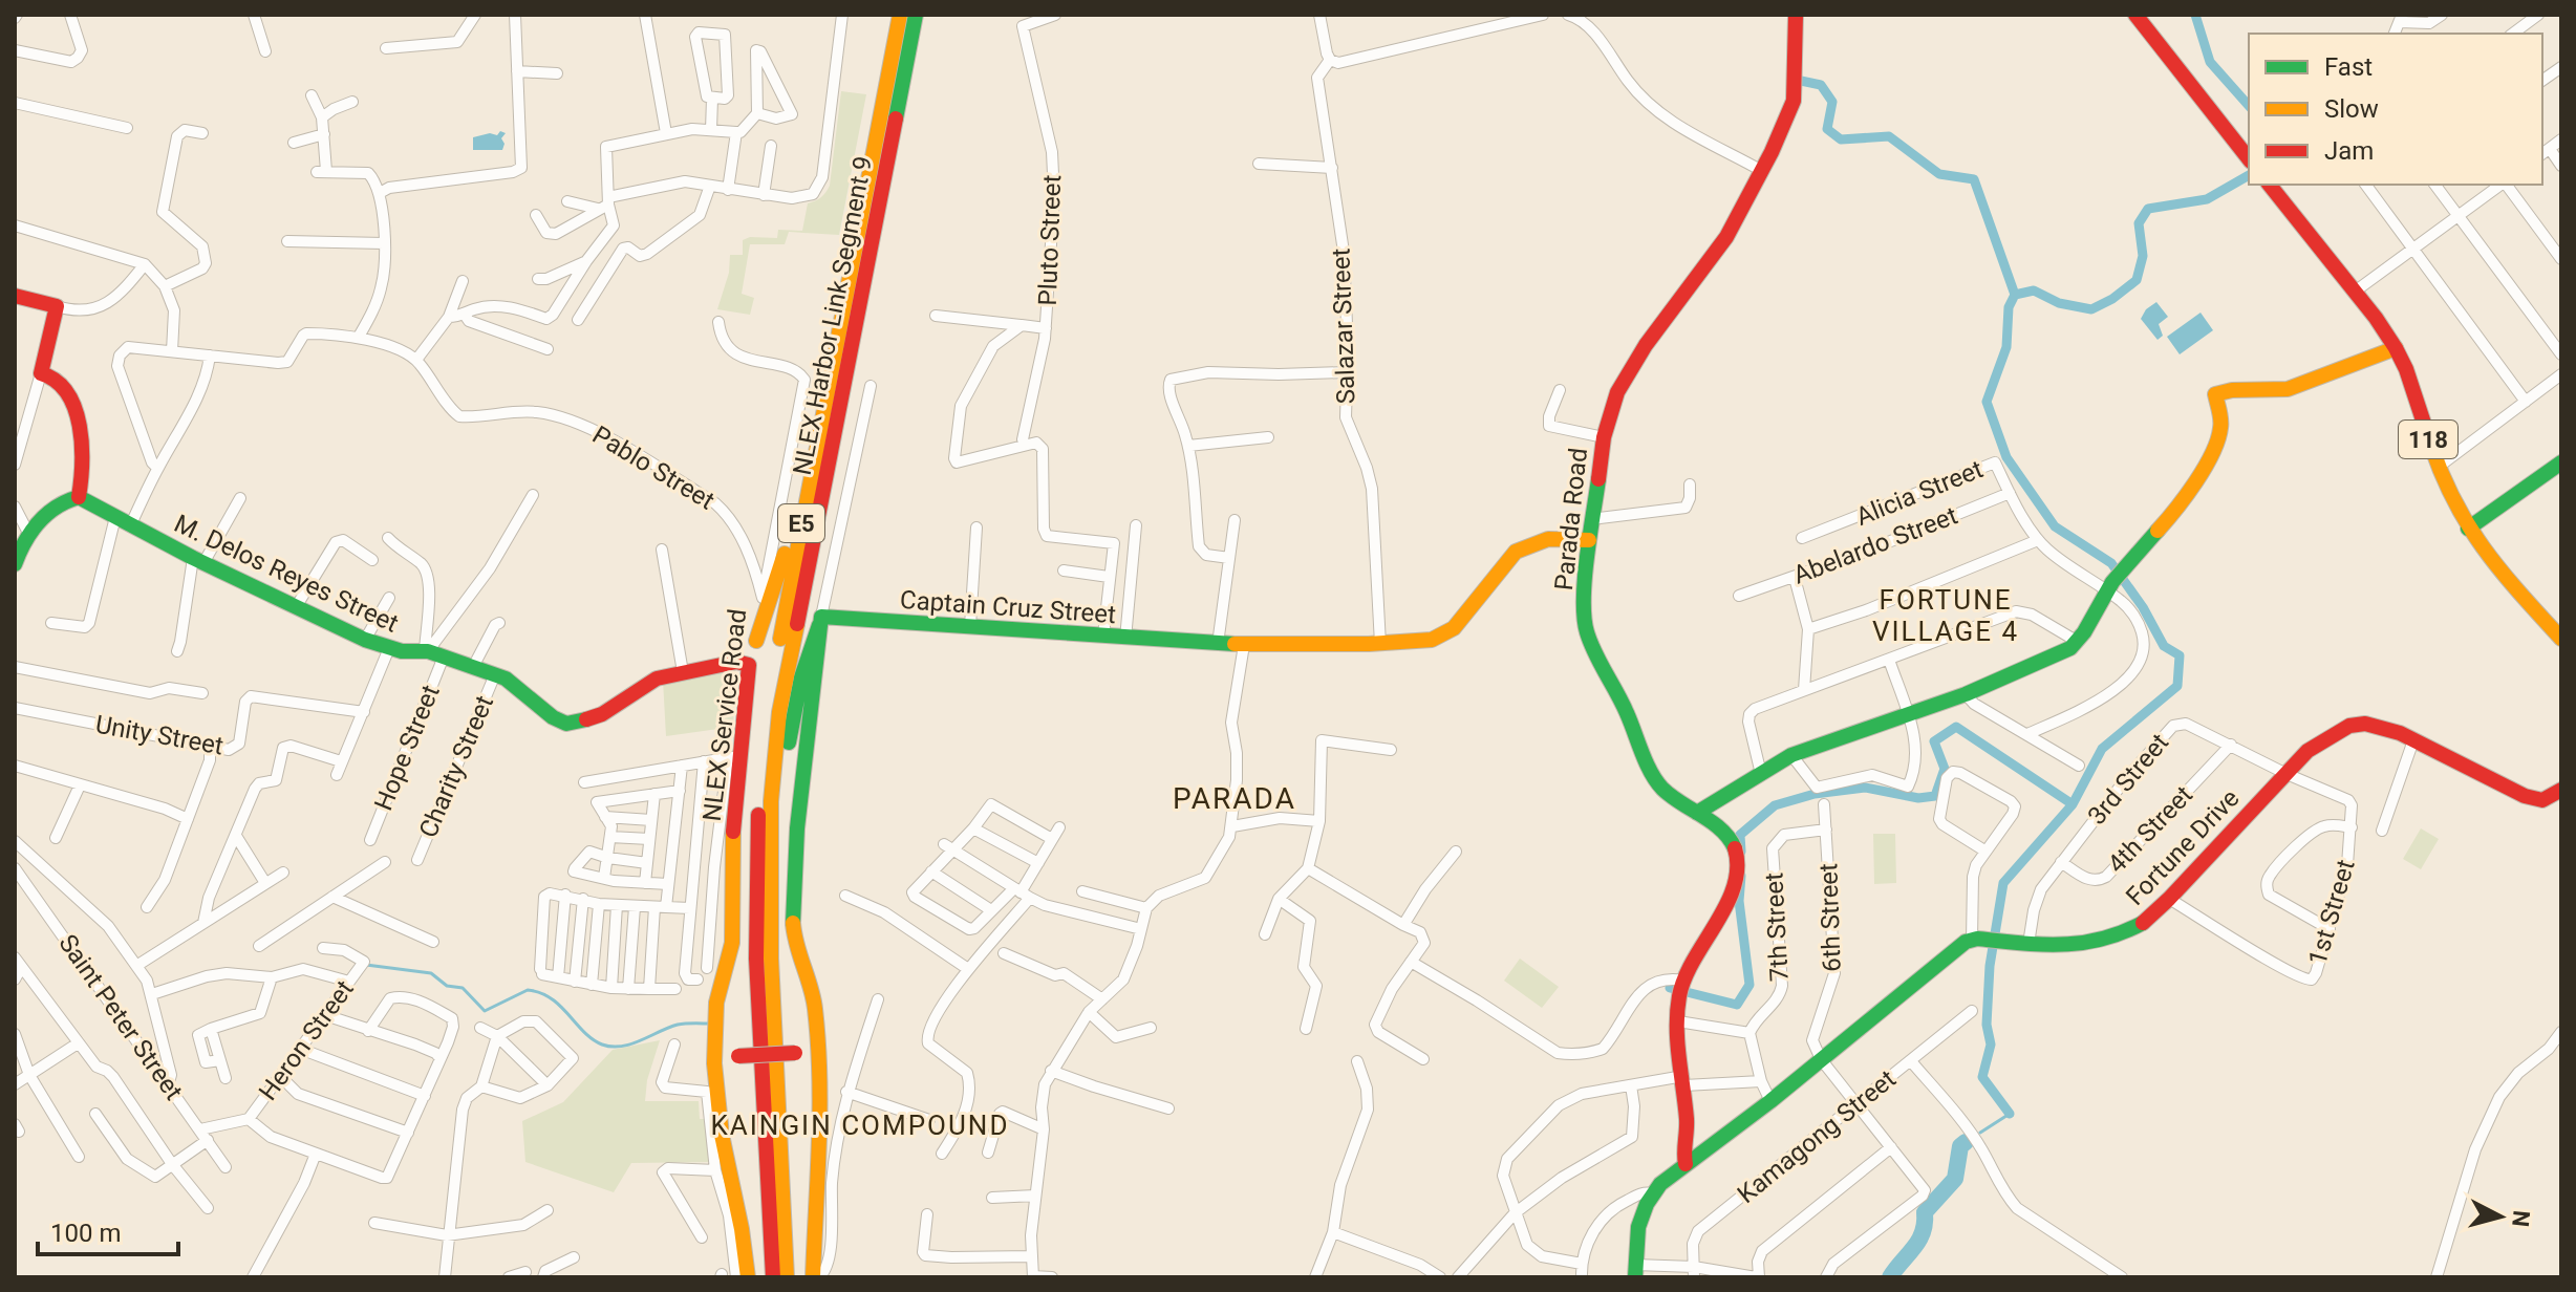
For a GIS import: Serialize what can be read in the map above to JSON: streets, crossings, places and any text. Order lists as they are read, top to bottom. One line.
{"streets":{"main road":["NLEX Harbor Link Segment 9","118","Parada Road","E5","M. Delos Reyes Street","Captain Cruz Street","NLEX Service Road","Fortune Drive"],"street":["Pluto Street","Salazar Street","Pablo Street","Alicia Street","Abelardo Street","Unity Street","Hope Street","Charity Street","3rd Street","4th Street","1st Street","6th Street","7th Street","Saint Peter Street","Heron Street","Kamagong Street"]},"crossings":[["Salazar Street","Captain Cruz Street"],["Pablo Street","NLEX Service Road"],["Alicia Street","Abelardo Street"],["Parada Road","Captain Cruz Street"],["M. Delos Reyes Street","NLEX Service Road"],["M. Delos Reyes Street","Hope Street"],["M. Delos Reyes Street","Charity Street"],["3rd Street","4th Street"],["3rd Street","Fortune Drive"],["3rd Street","1st Street"],["Fortune Drive","1st Street"],["6th Street","7th Street"],["Saint Peter Street","Heron Street"]],"districts":["FORTUNE VILLAGE 4","PARADA","KAINGIN COMPOUND"],"legend":["Fast","Slow","Jam"],"scale_bar":"100 m","north":"right"}
